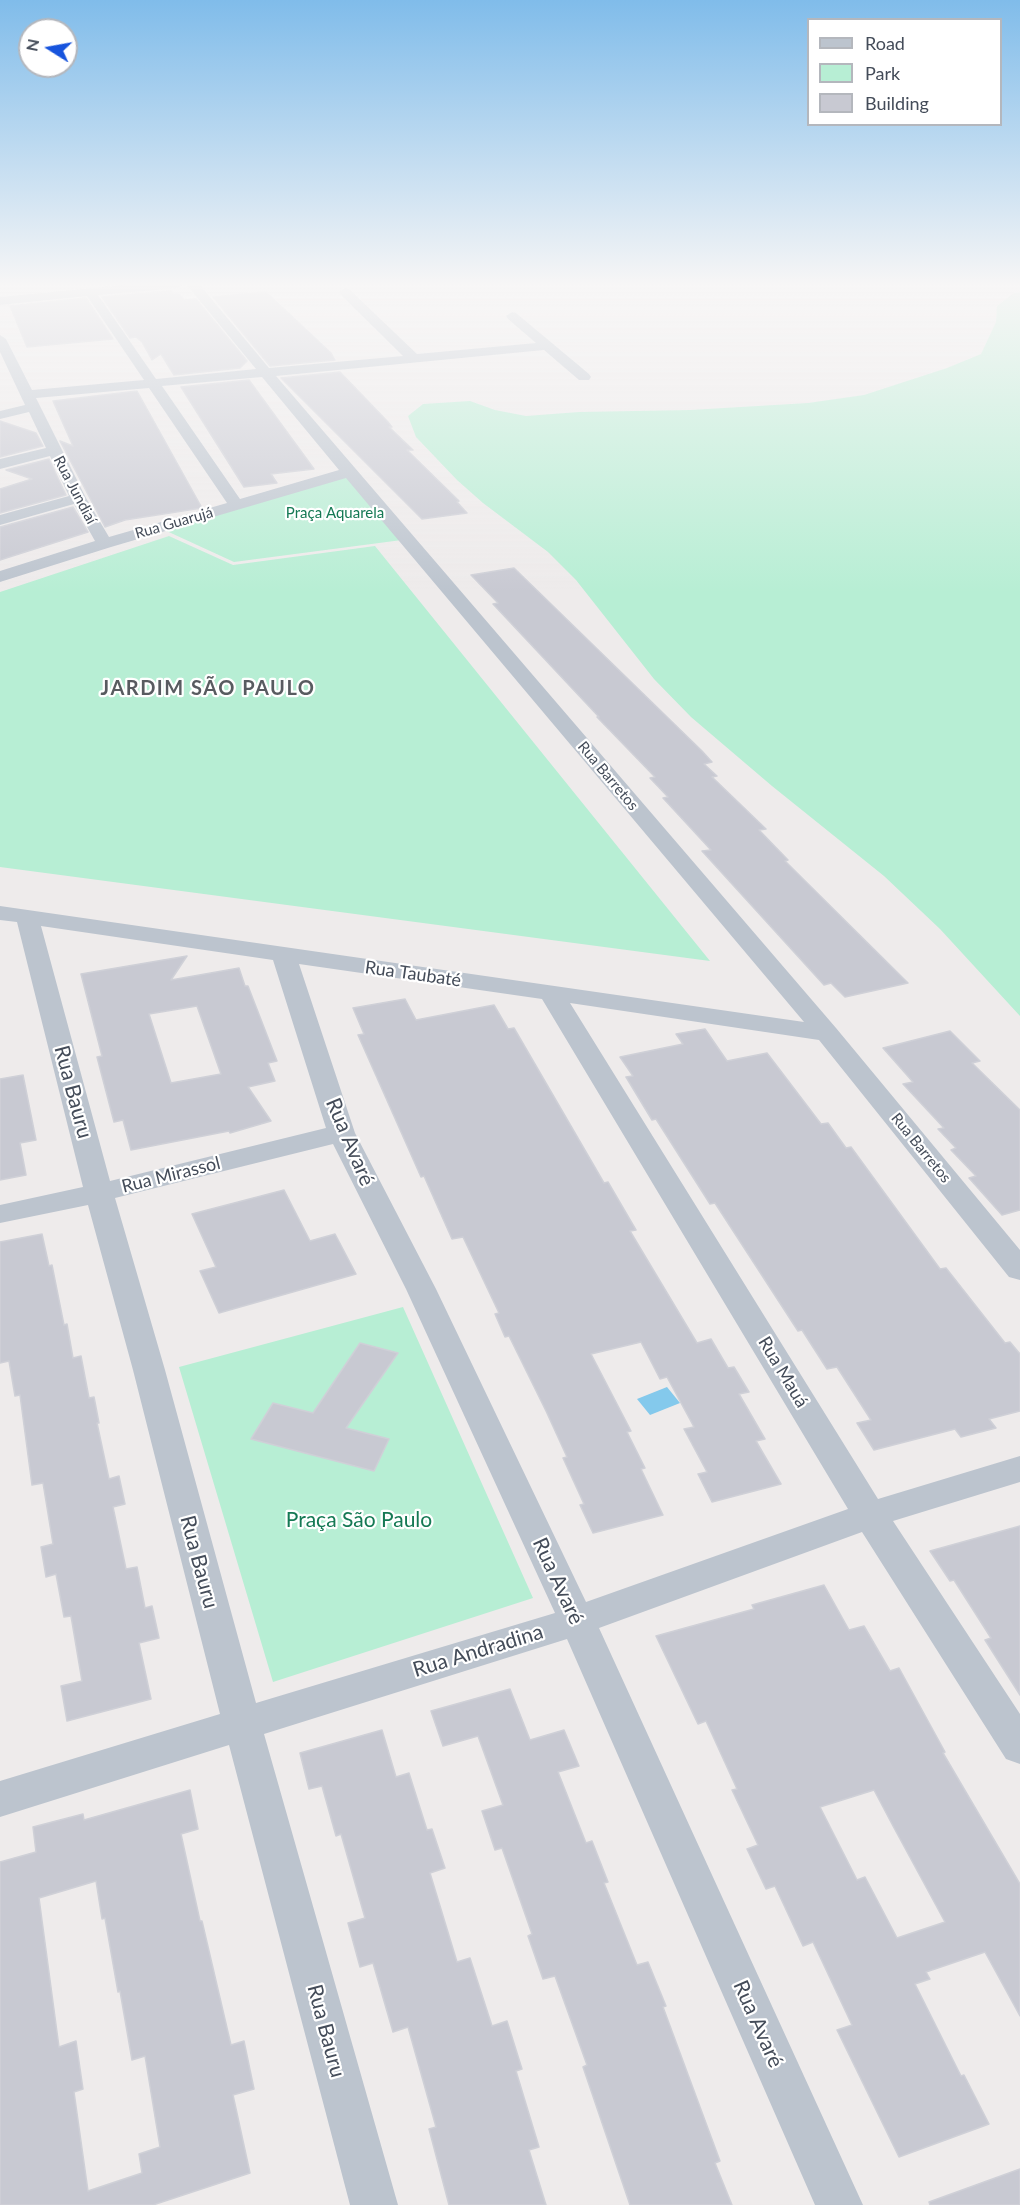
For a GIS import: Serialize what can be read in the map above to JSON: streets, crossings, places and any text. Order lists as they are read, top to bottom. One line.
{"streets":{"street":["Rua Jundiaí","Rua Guarujá","Rua Barretos","Rua Taubaté","Rua Bauru","Rua Avaré","Rua Mirassol","Rua Mauá","Rua Andradina"]},"crossings":[["Rua Jundiaí","Rua Guarujá"],["Rua Guarujá","Rua Barretos"],["Rua Barretos","Rua Taubaté"],["Rua Taubaté","Rua Bauru"],["Rua Taubaté","Rua Avaré"],["Rua Taubaté","Rua Mauá"],["Rua Bauru","Rua Mirassol"],["Rua Bauru","Rua Andradina"],["Rua Avaré","Rua Mirassol"],["Rua Avaré","Rua Andradina"],["Rua Mauá","Rua Andradina"]],"districts":["JARDIM SÃO PAULO"],"parks":["Praça Aquarela","Praça São Paulo"],"legend":["Road","Park","Building"],"north":"left"}
